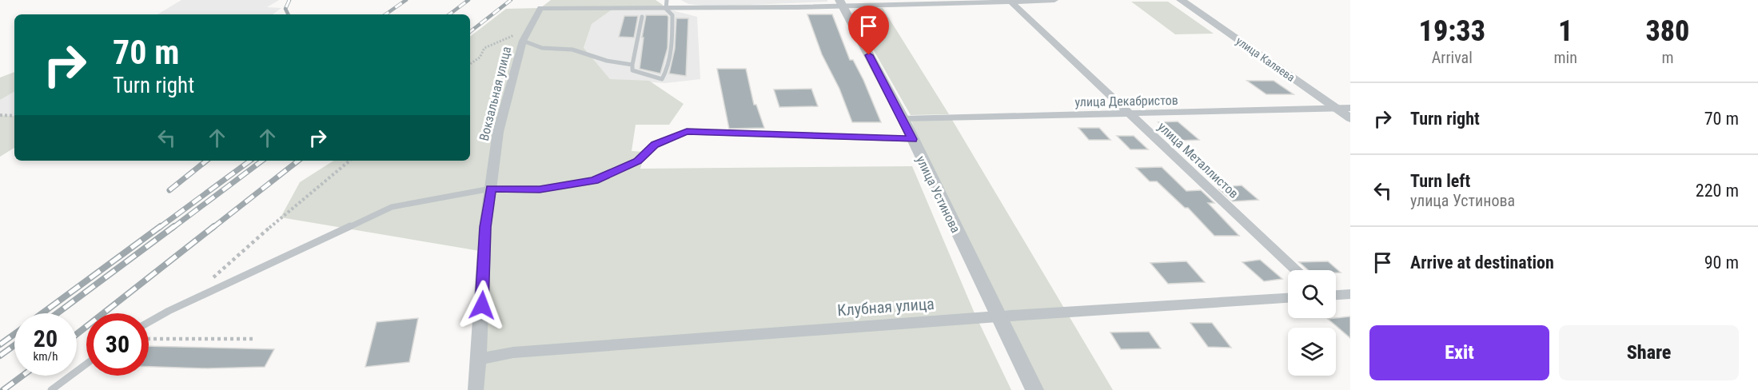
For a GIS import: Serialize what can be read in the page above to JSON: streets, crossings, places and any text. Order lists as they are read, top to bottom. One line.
{"streets":{"street":["улица Каляева","Вокзальная улица","улица Декабристов","улица Металлистов","улица Устинова","Клубная улица"]},"crossings":[["улица Каляева","улица Декабристов"],["Вокзальная улица","Клубная улица"],["улица Декабристов","улица Металлистов"],["улица Декабристов","улица Устинова"],["улица Устинова","Клубная улица"]],"page":{"eta":["19:33","Arrival","1","min","380","m"],"turn":["70 m","Turn right"],"list":[{"name":"Turn right","value":"70 m"},{"name":"Turn left","note":"улица Устинова","value":"220 m"},{"name":"Arrive at destination","value":"90 m"}],"speed":"20 km/h","limit":"30","buttons":["Exit","Share"]}}
